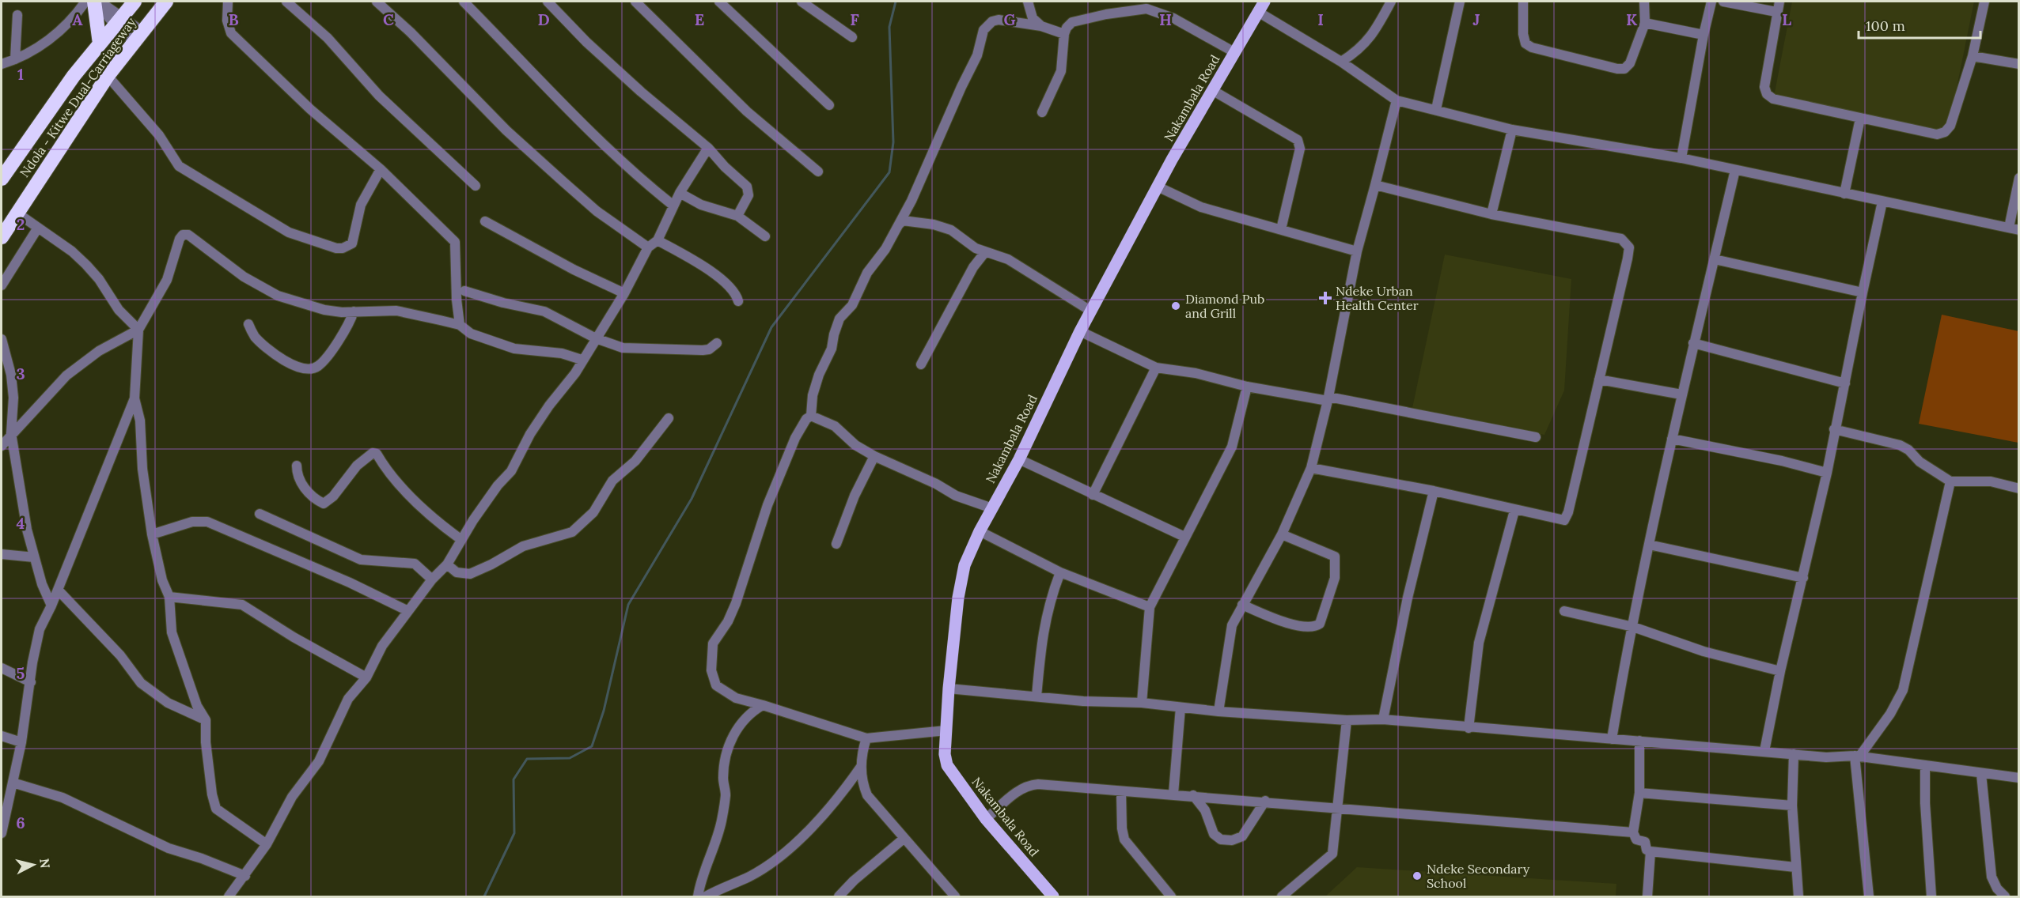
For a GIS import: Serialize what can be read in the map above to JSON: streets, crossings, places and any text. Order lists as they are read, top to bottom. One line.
{"streets":{"highway":["Ndola - Kitwe Dual-Carriageway"],"main road":["Nakambala Road"]},"places":{"health":["Ndeke Urban Health Center"],"other":["Diamond Pub and Grill","Ndeke Secondary School"]},"scale_bar":"100 m","north":"right","grid":{"columns":["A","B","C","D","E","F","G","H","I","J","K","L"],"rows":["1","2","3","4","5","6"]}}
